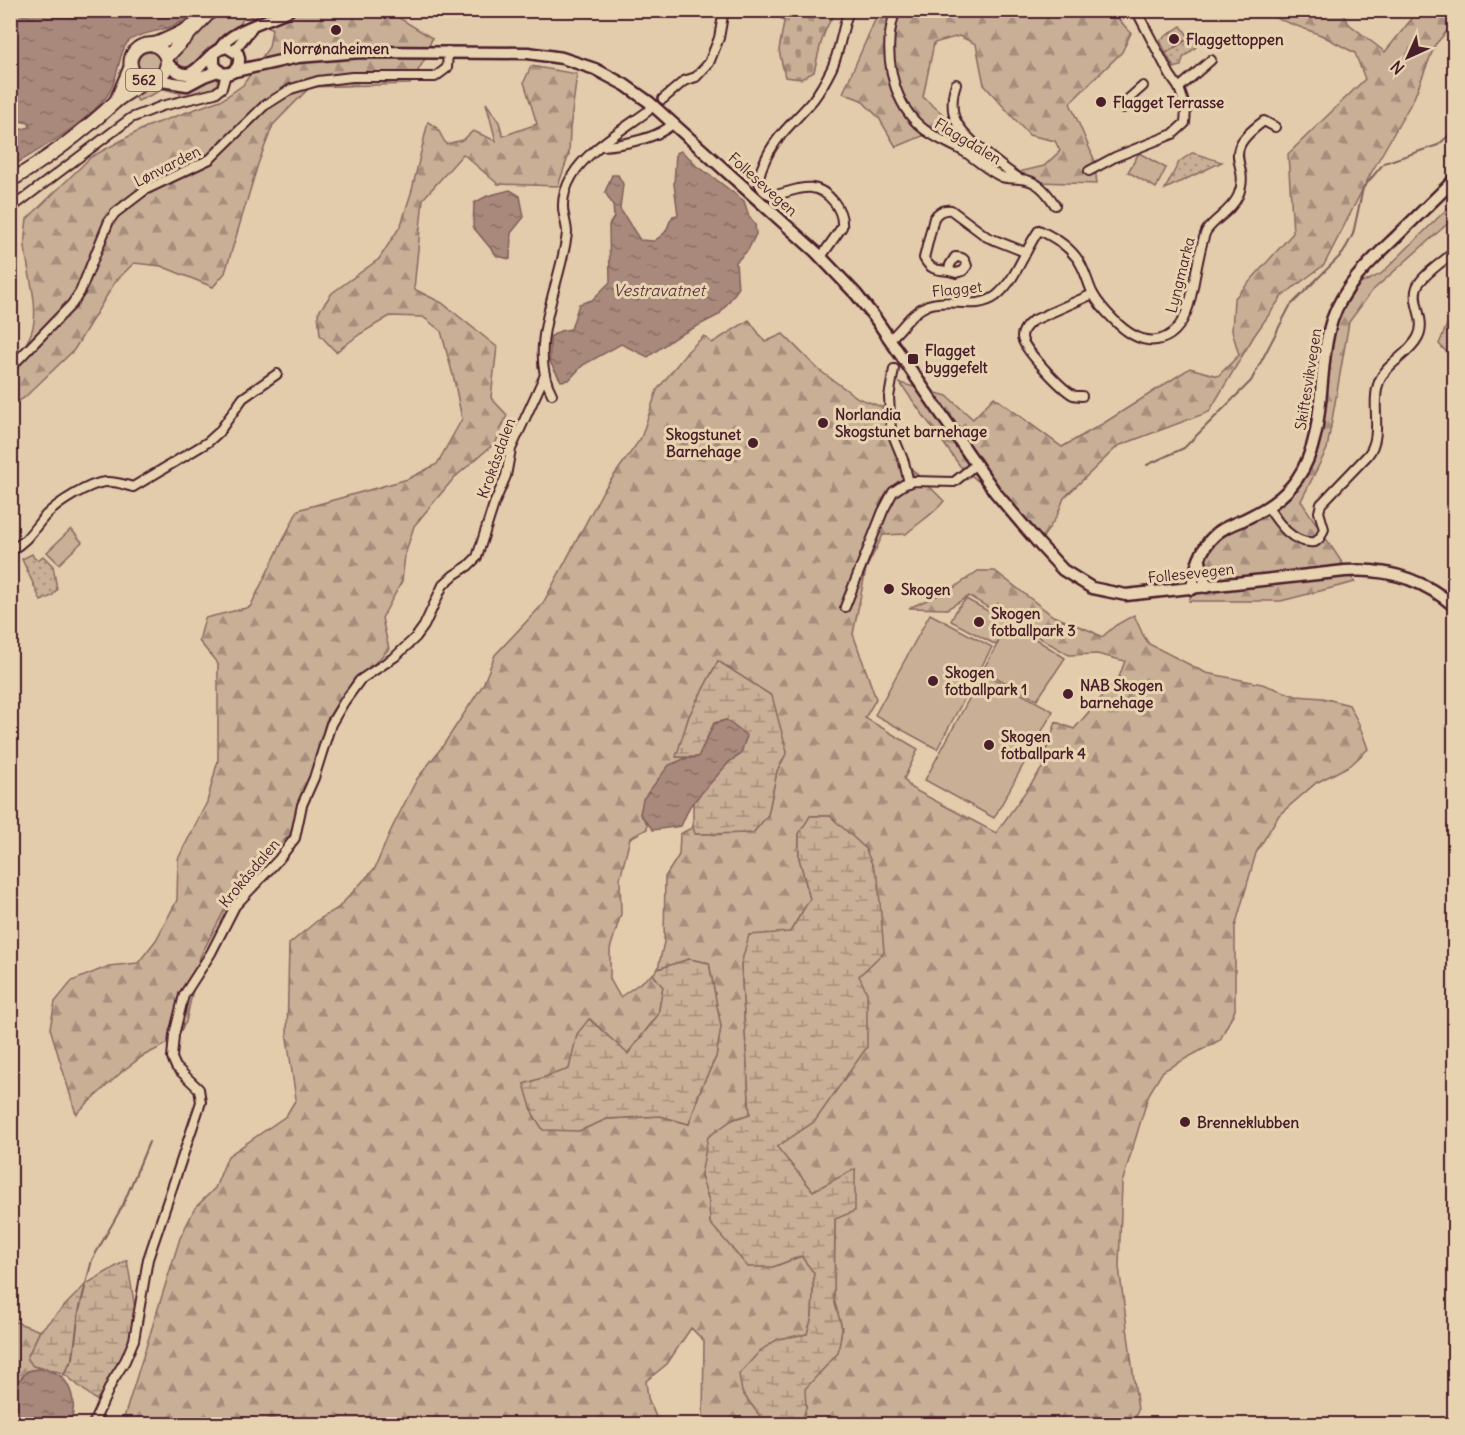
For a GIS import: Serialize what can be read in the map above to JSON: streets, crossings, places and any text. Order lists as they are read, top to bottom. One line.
{"streets":{"main road":["562","Follesevegen","Skiftesvikvegen"],"street":["Flaggdalen","Lønvarden","Lyngmarka","Flagget","Krokåsdalen"]},"crossings":[["562","Follesevegen"],["Lønvarden","Follesevegen"],["Follesevegen","Flagget"],["Follesevegen","Skiftesvikvegen"],["Lyngmarka","Flagget"]],"water":["Vestravatnet"],"places":{"other":["Norrønaheimen","Flaggettoppen","Flagget Terrasse","Norlandia Skogstunet barnehage","Skogstunet Barnehage","Skogen","Skogen fotballpark 3","Skogen fotballpark 1","NAB Skogen barnehage","Skogen fotballpark 4","Brenneklubben"],"transit":["Flagget byggefelt"]},"north":"bottom left"}
